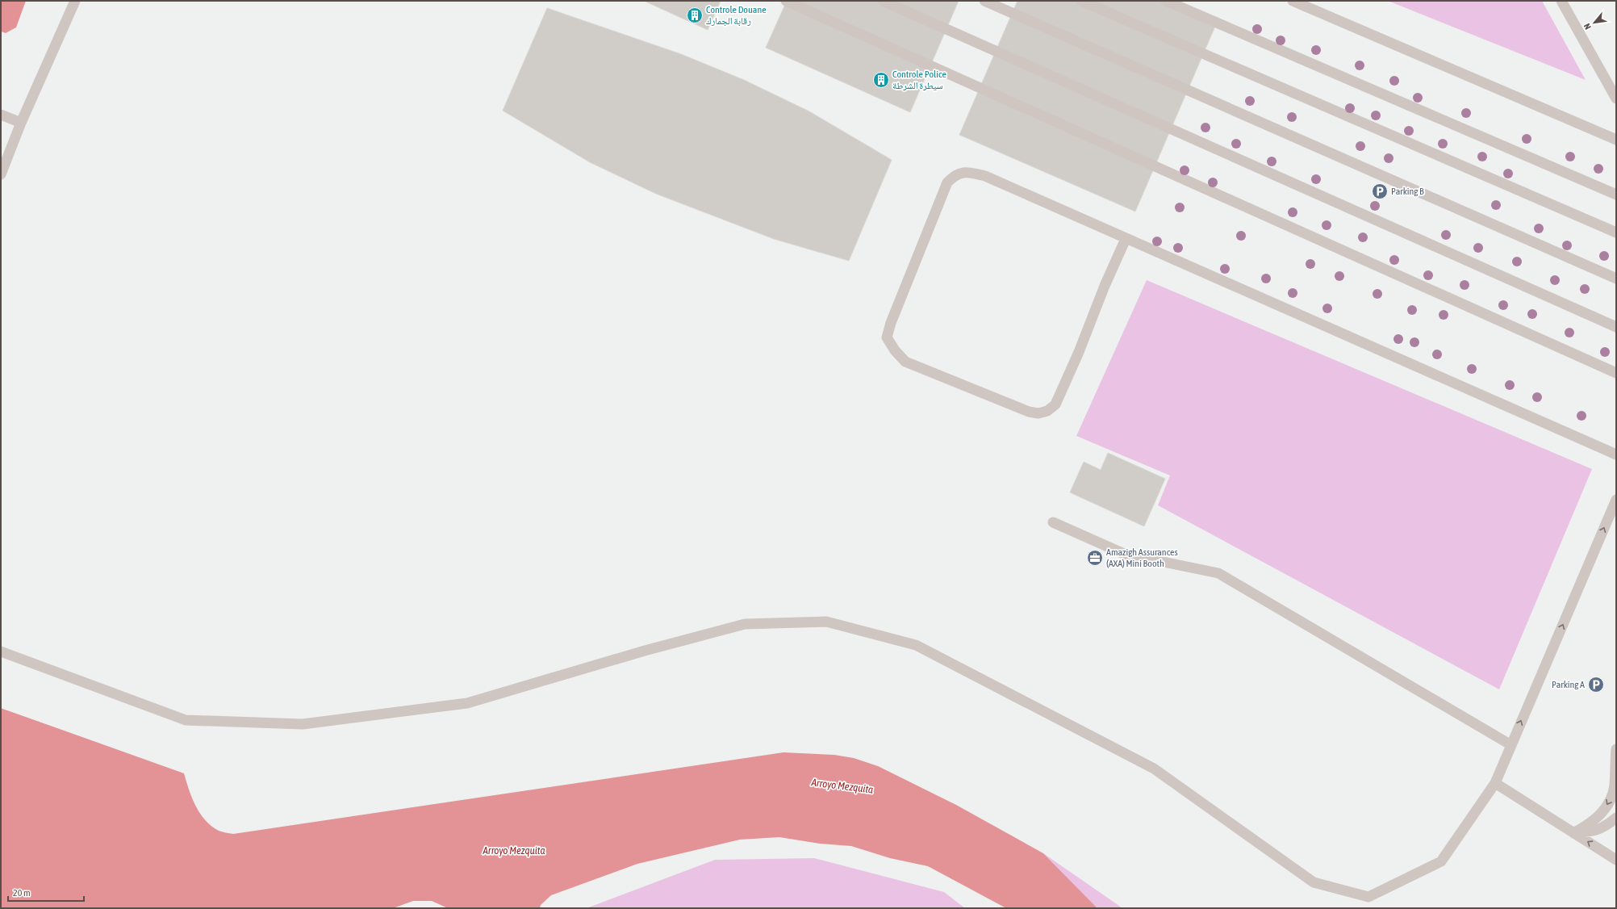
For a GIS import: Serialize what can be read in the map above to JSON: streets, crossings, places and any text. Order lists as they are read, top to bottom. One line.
{"water":["Arroyo Mezquita"],"places":{"building":["Controle Douane رقابة الجمارك","Controle Police سيطرة الشرطة"],"parking":["Parking B","Parking A"],"office":["Amazigh Assurances (AXA) Mini Booth"]},"scale_bar":"20 m","north":"bottom left"}
